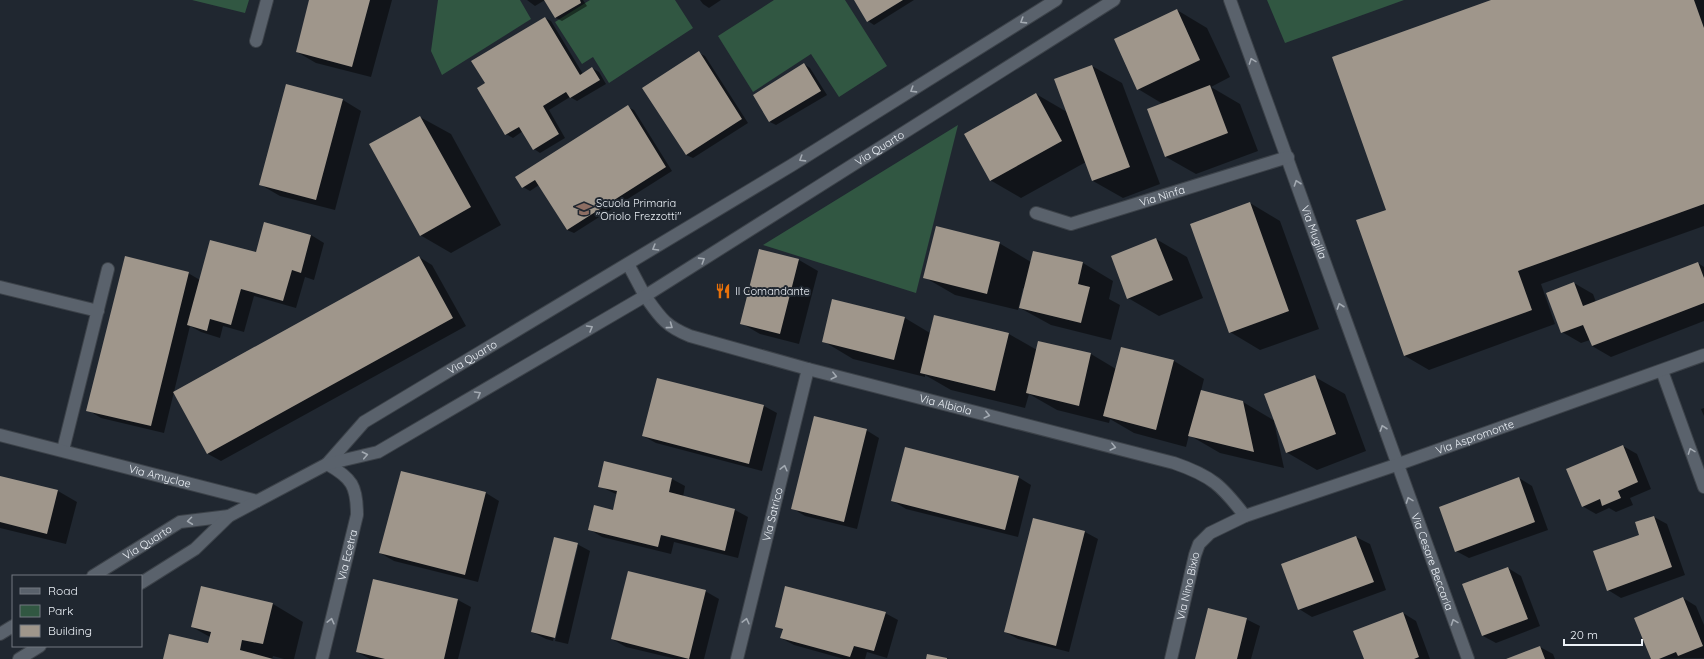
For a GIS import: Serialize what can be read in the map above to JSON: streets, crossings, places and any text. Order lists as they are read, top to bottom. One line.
{"streets":{"street":["Via Quarto","Via Ninfa","Via Mugilla","Via Albiola","Via Aspromonte","Via Amyclae","Via Satrico","Via Ecetra","Via Cesare Beccaria","Via Nino Bixio"]},"crossings":[["Via Quarto","Via Albiola"],["Via Quarto","Via Amyclae"],["Via Quarto","Via Ecetra"],["Via Ninfa","Via Mugilla"],["Via Mugilla","Via Aspromonte"],["Via Mugilla","Via Cesare Beccaria"],["Via Albiola","Via Aspromonte"],["Via Albiola","Via Satrico"],["Via Albiola","Via Nino Bixio"],["Via Aspromonte","Via Cesare Beccaria"],["Via Aspromonte","Via Nino Bixio"]],"one_way":["Via Mugilla","Via Albiola","Via Satrico","Via Ecetra","Via Cesare Beccaria"],"places":{"school or university":["Scuola Primaria \"Oriolo Frezzotti\""],"restaurant":["Il Comandante"]},"legend":["Road","Park","Building"],"scale_bar":"20 m"}
